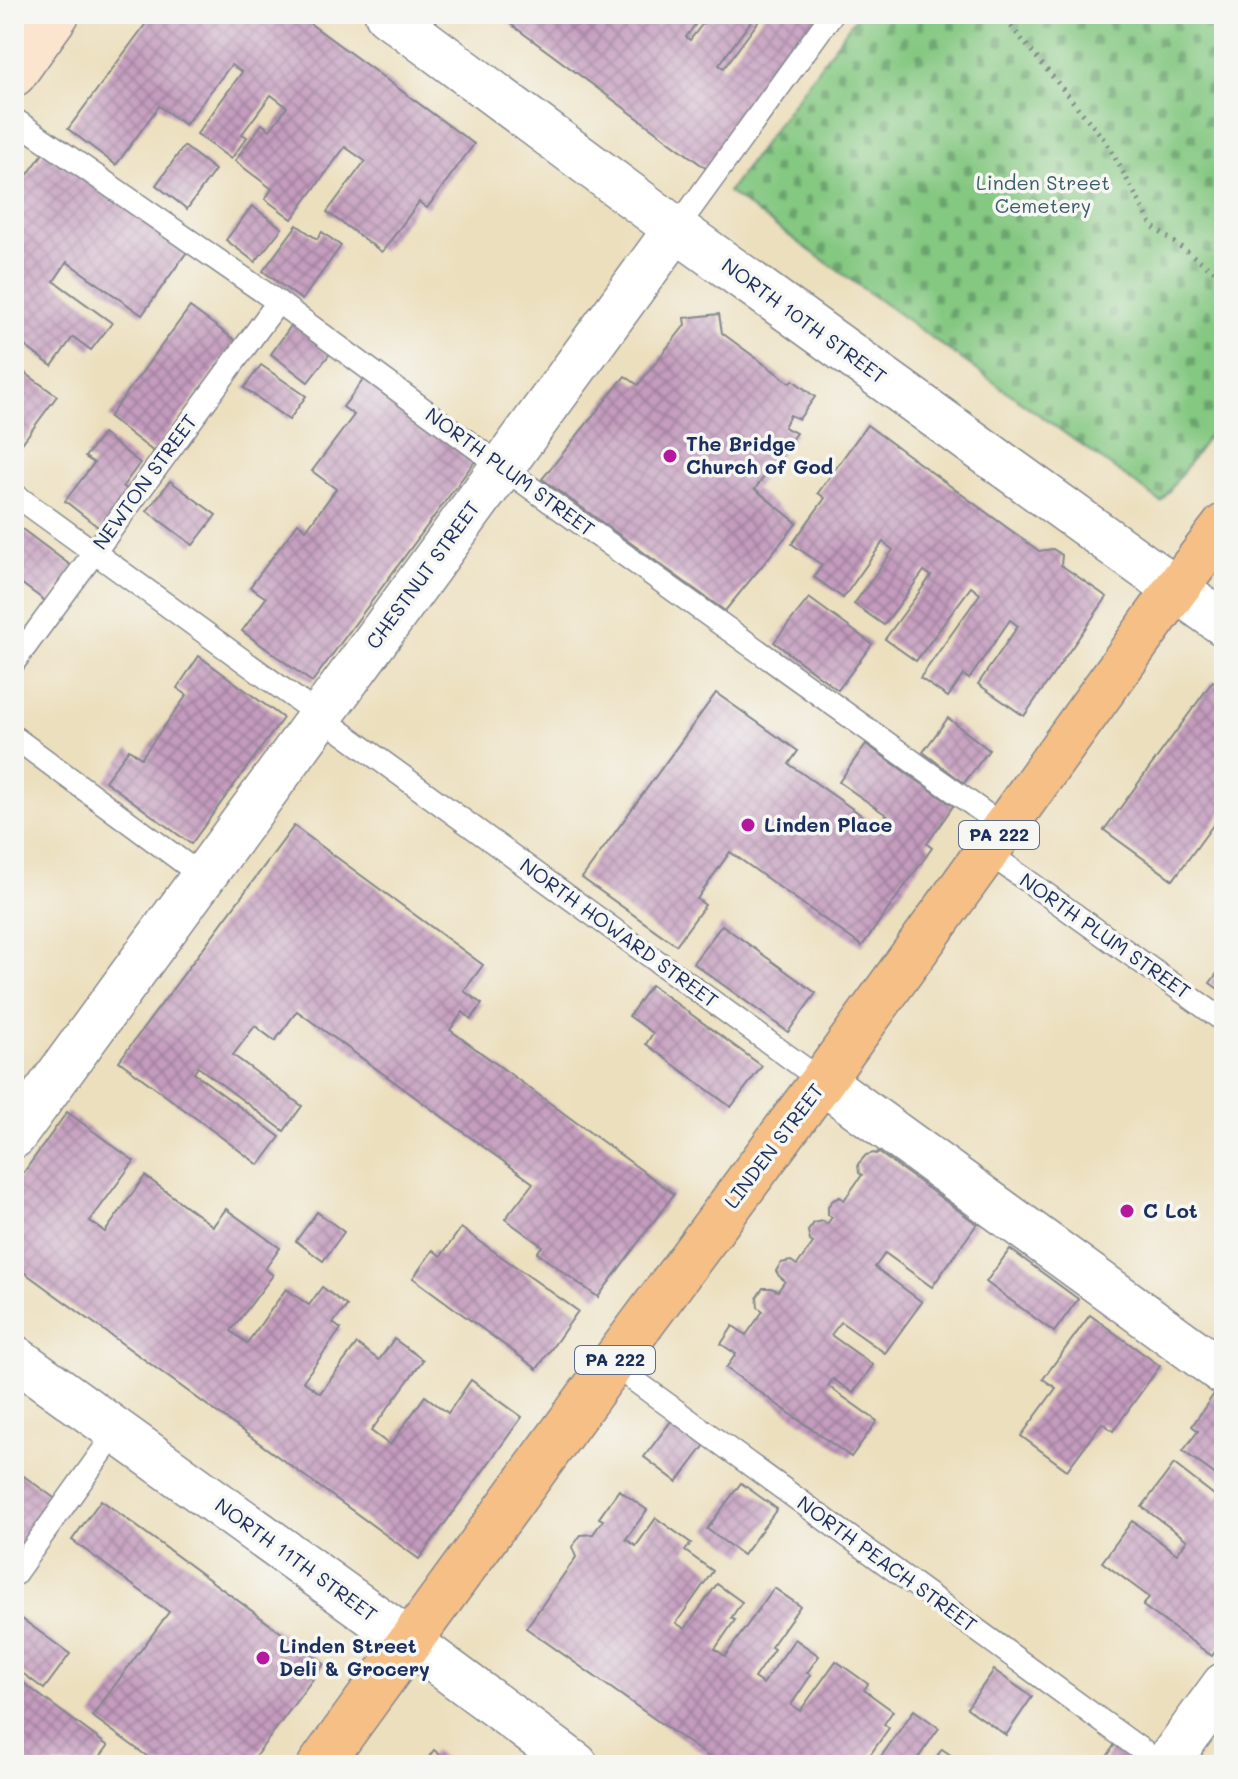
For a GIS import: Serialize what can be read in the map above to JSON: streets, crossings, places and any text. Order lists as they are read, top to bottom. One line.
{"streets":{"main road":["PA 222","LINDEN STREET"],"street":["NORTH 10TH STREET","CHESTNUT STREET","NORTH HOWARD STREET","NORTH 11TH STREET"],"lane":["NORTH PLUM STREET","NEWTON STREET","NORTH PEACH STREET"]},"crossings":[["NORTH 10TH STREET","CHESTNUT STREET"],["NORTH 10TH STREET","LINDEN STREET"],["NORTH PLUM STREET","NEWTON STREET"],["NORTH PLUM STREET","CHESTNUT STREET"],["NORTH PLUM STREET","LINDEN STREET"],["NEWTON STREET","NORTH HOWARD STREET"],["CHESTNUT STREET","NORTH HOWARD STREET"],["NORTH HOWARD STREET","LINDEN STREET"],["LINDEN STREET","NORTH 11TH STREET"],["LINDEN STREET","NORTH PEACH STREET"]],"parks":["Linden Street Cemetery"],"places":["The Bridge Church of God","Linden Place","C Lot","Linden Street Deli & Grocery"]}
